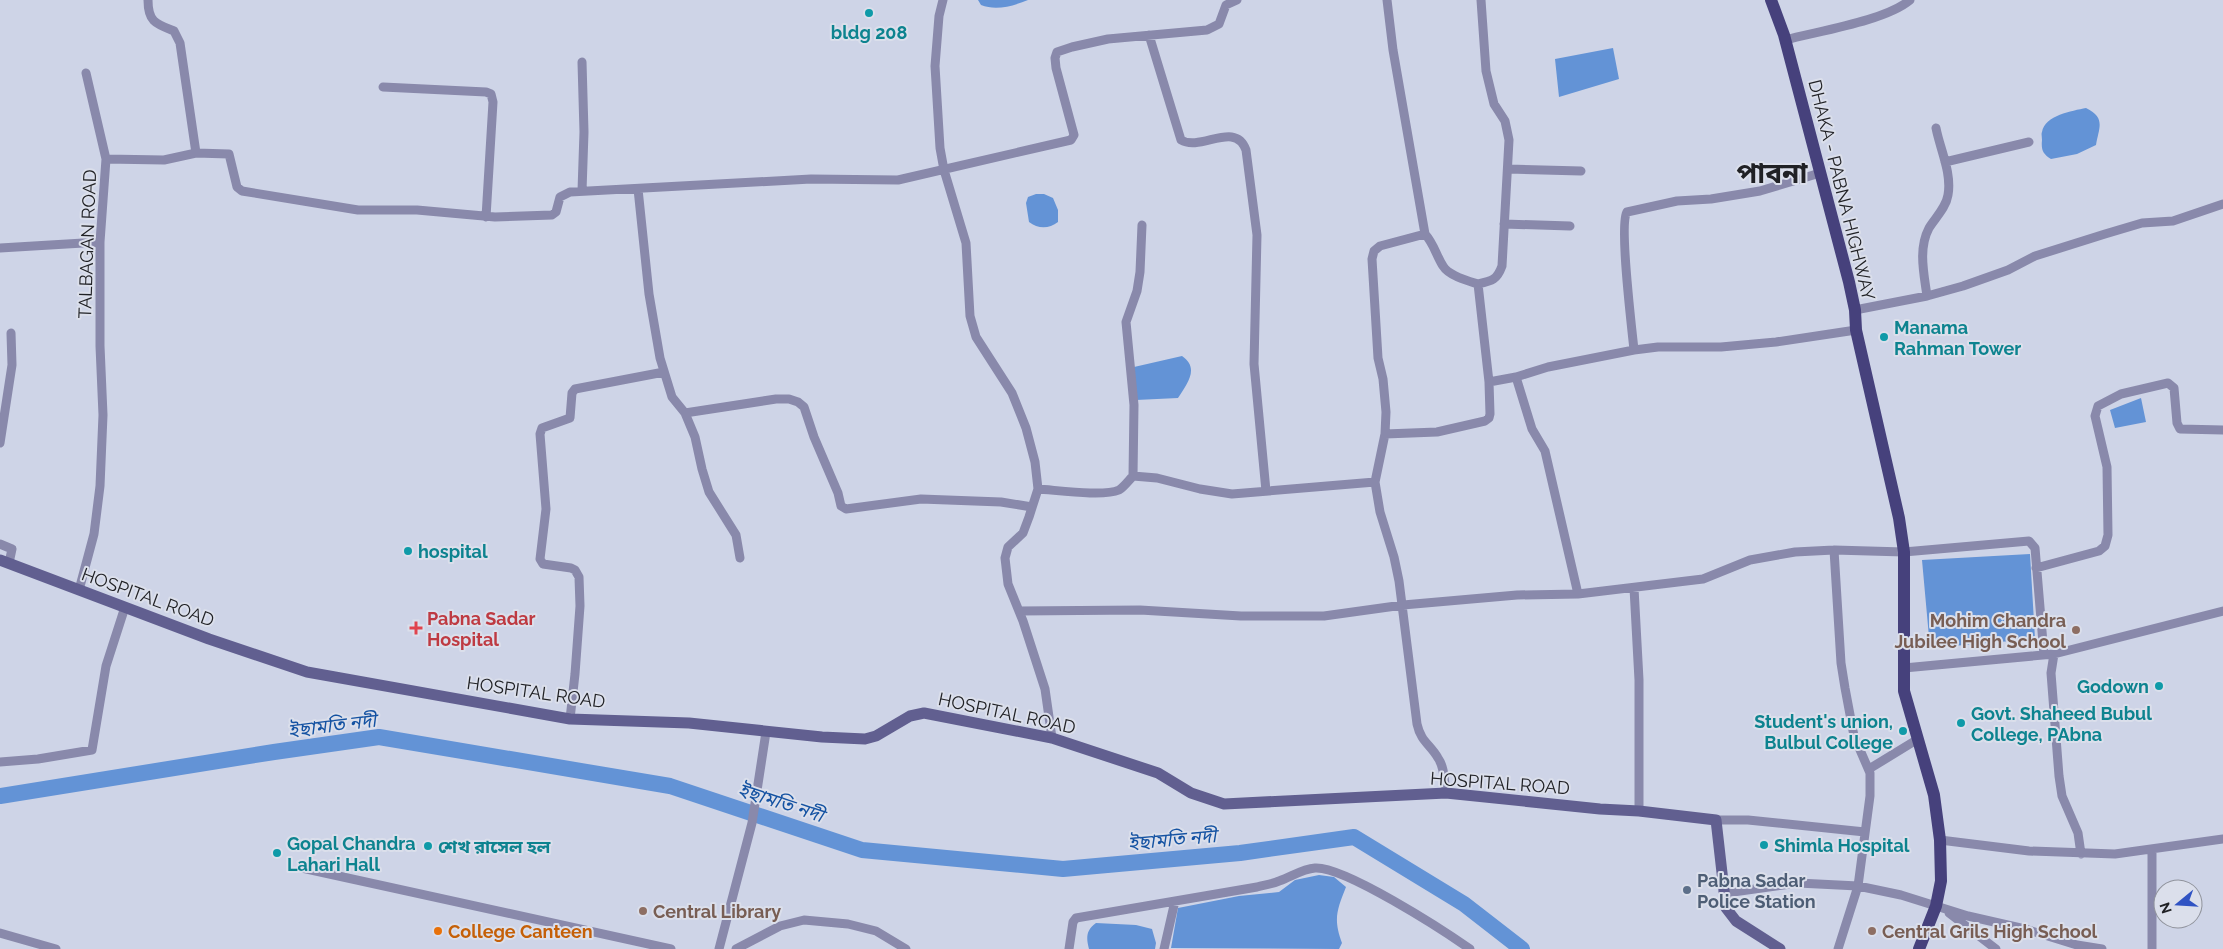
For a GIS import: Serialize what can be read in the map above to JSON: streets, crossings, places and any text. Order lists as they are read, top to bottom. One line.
{"streets":{"main road":["DHAKA - PABNA HIGHWAY","HOSPITAL ROAD"],"street":["TALBAGAN ROAD"]},"crossings":[["TALBAGAN ROAD","HOSPITAL ROAD"]],"districts":["পাবনা"],"water":["ইছামতি নদী"],"places":{"other":["bldg 208","Manama Rahman Tower","hospital","Mohim Chandra Jubilee High School","Godown","Govt. Shaheed Bubul College, PAbna","Student's union, Bulbul College","Shimla Hospital","শেখ রাসেল হল","Gopal Chandra Lahari Hall","Pabna Sadar Police Station","Central Library","College Canteen","Central Grils High School"],"health":["Pabna Sadar Hospital"]},"north":"left"}
